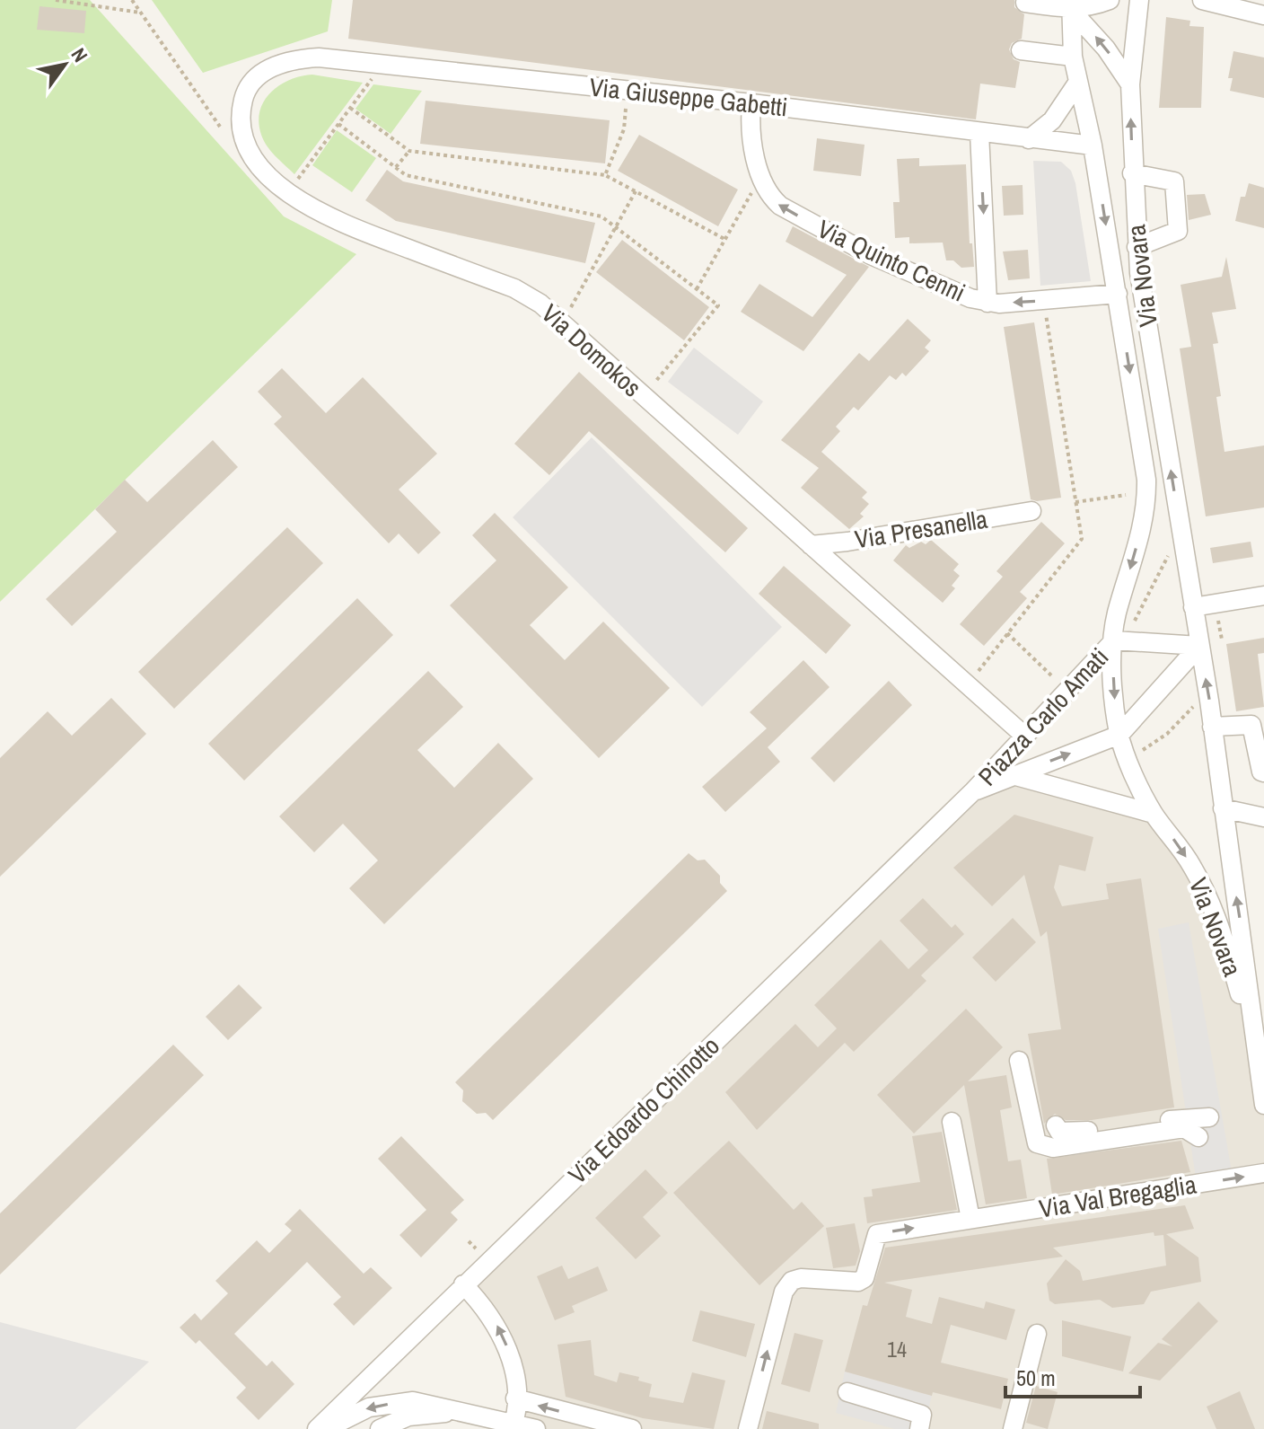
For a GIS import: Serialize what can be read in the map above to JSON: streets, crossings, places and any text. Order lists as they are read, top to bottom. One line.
{"streets":{"street":["Via Giuseppe Gabetti","Via Quinto Cenni","Via Novara","Via Domokos","Via Presanella","Piazza Carlo Amati","Via Edoardo Chinotto","Via Val Bregaglia"]},"crossings":[["Via Giuseppe Gabetti","Via Quinto Cenni"],["Via Giuseppe Gabetti","Via Novara"],["Via Giuseppe Gabetti","Via Domokos"],["Via Quinto Cenni","Via Novara"],["Via Novara","Piazza Carlo Amati"],["Via Domokos","Via Presanella"],["Via Domokos","Piazza Carlo Amati"],["Piazza Carlo Amati","Via Edoardo Chinotto"]],"one_way":["Via Quinto Cenni","Via Val Bregaglia"],"house_numbers":["14"],"scale_bar":"50 m","north":"top right"}
